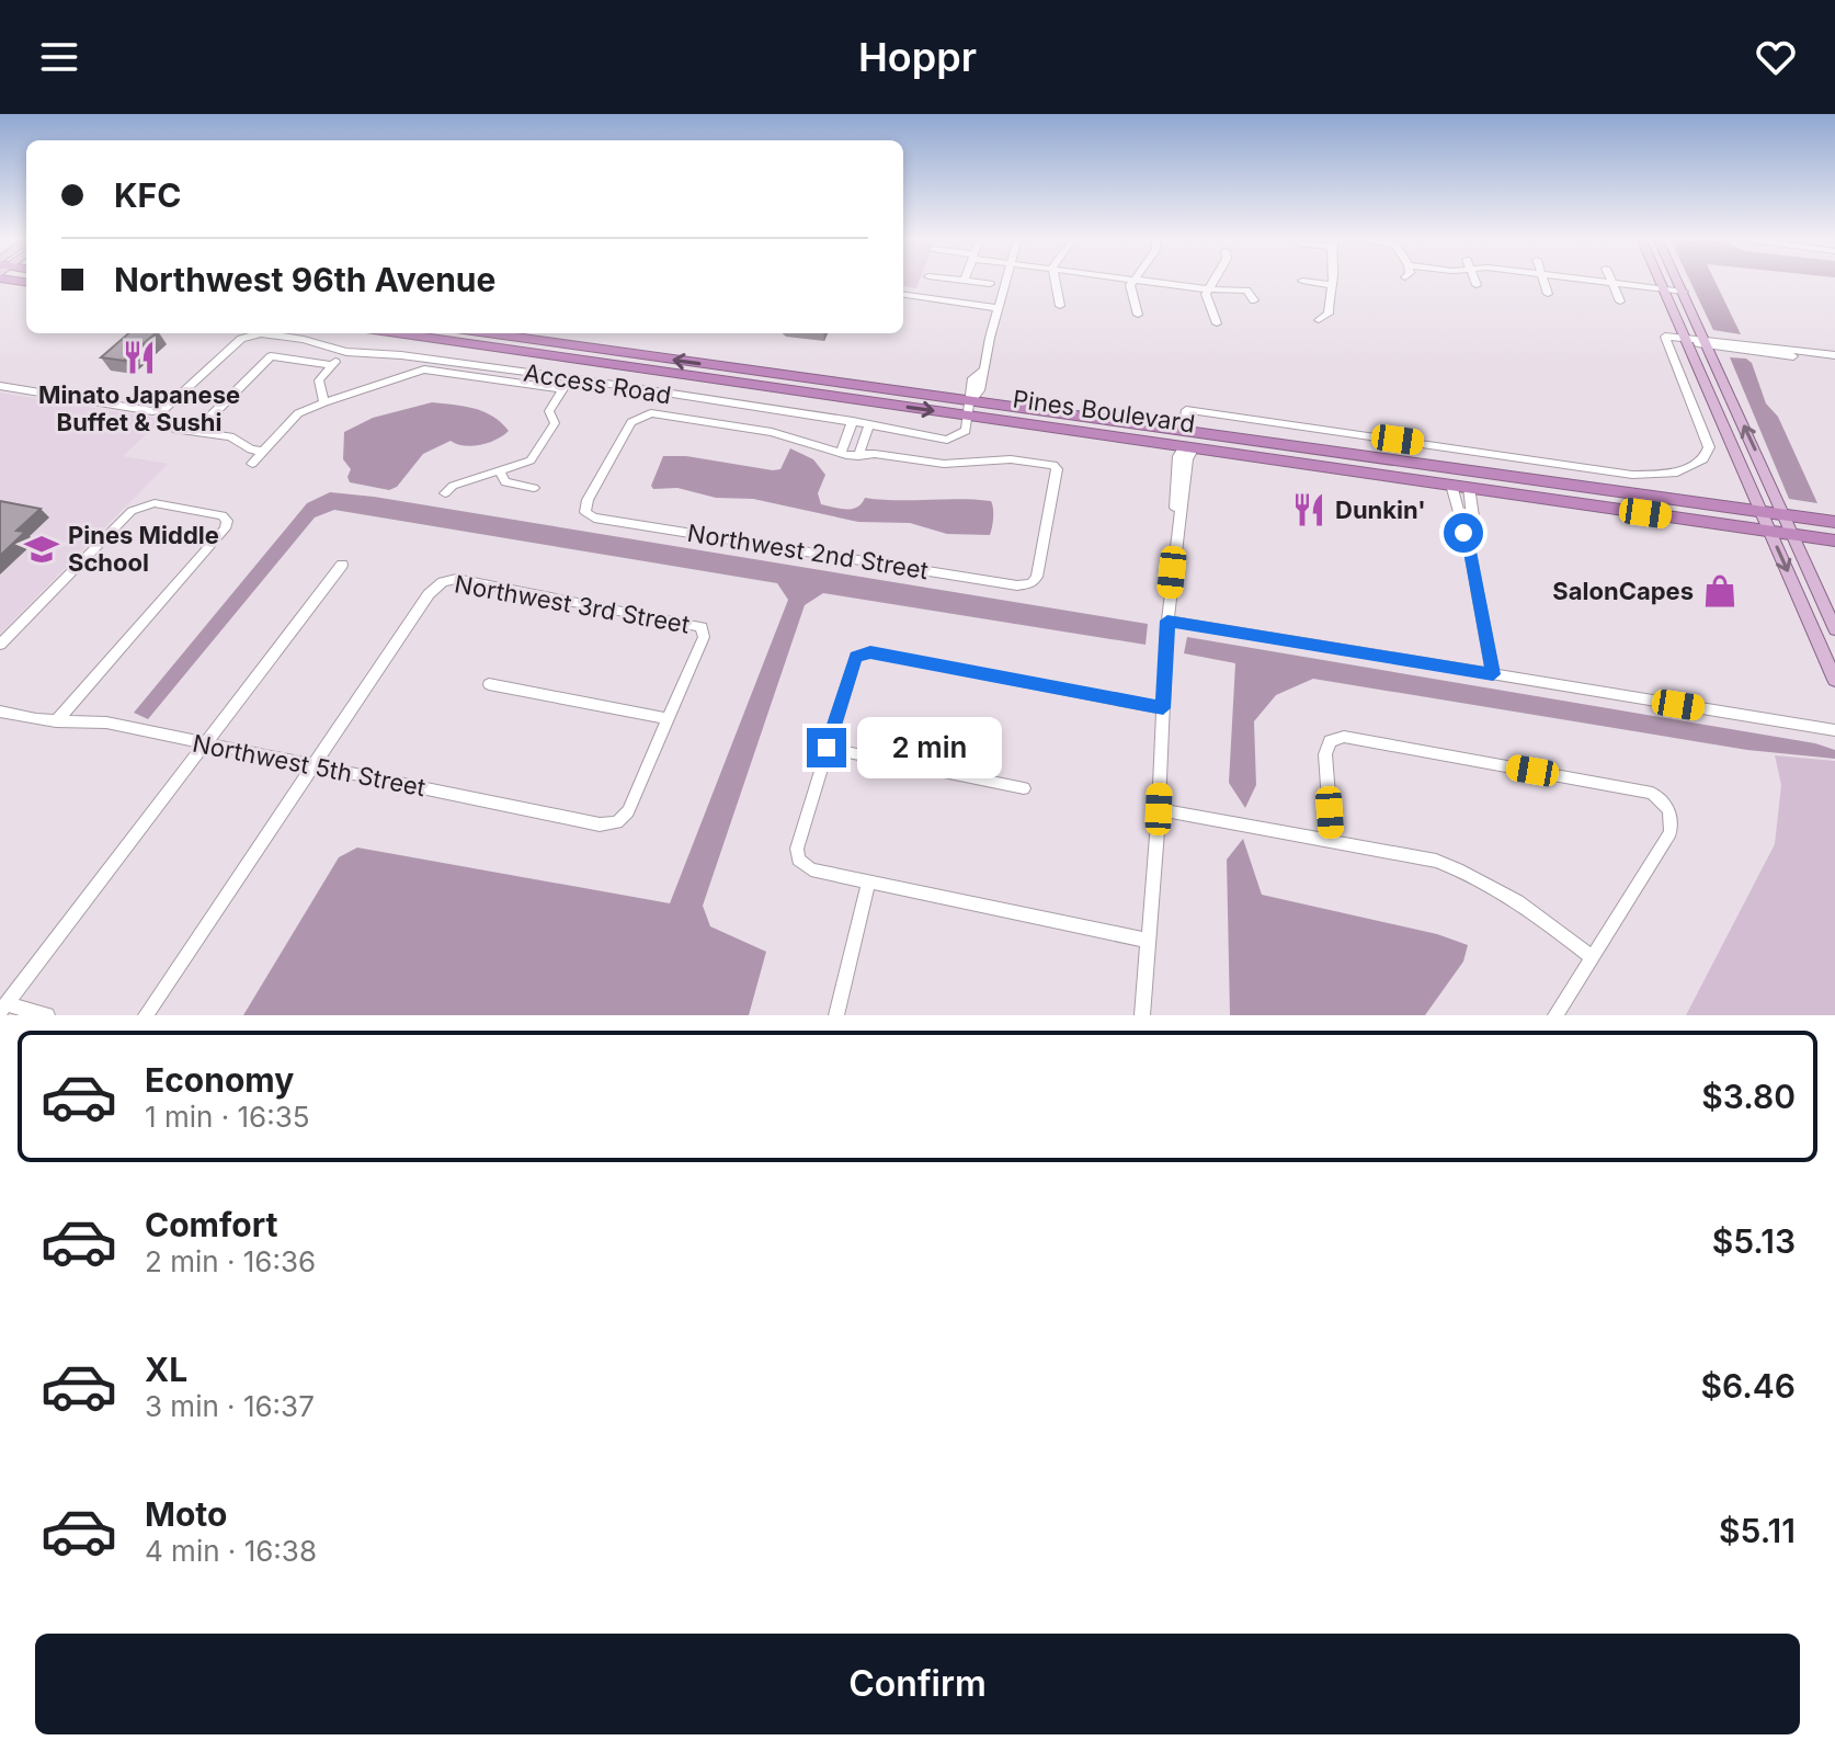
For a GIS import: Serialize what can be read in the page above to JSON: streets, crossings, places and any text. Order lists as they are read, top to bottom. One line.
{"streets":{"highway":["Pines Boulevard"],"street":["Access Road","Northwest 2nd Street","Northwest 3rd Street","Northwest 5th Street"]},"crossings":[["Access Road","Pines Boulevard"],["Northwest 3rd Street","Northwest 5th Street"]],"places":{"restaurant":["Minato Japanese Buffet & Sushi","Dunkin'"],"school or university":["Pines Middle School"],"shop":["SalonCapes"]},"page":{"header":"Hoppr","banner":["KFC","Northwest 96th Avenue"],"bubble":"2 min","list":[{"name":"Economy","note":"1 min · 16:35","value":"$3.80"},{"name":"Comfort","note":"2 min · 16:36","value":"$5.13"},{"name":"XL","note":"3 min · 16:37","value":"$6.46"},{"name":"Moto","note":"4 min · 16:38","value":"$5.11"}],"buttons":"Confirm"}}
